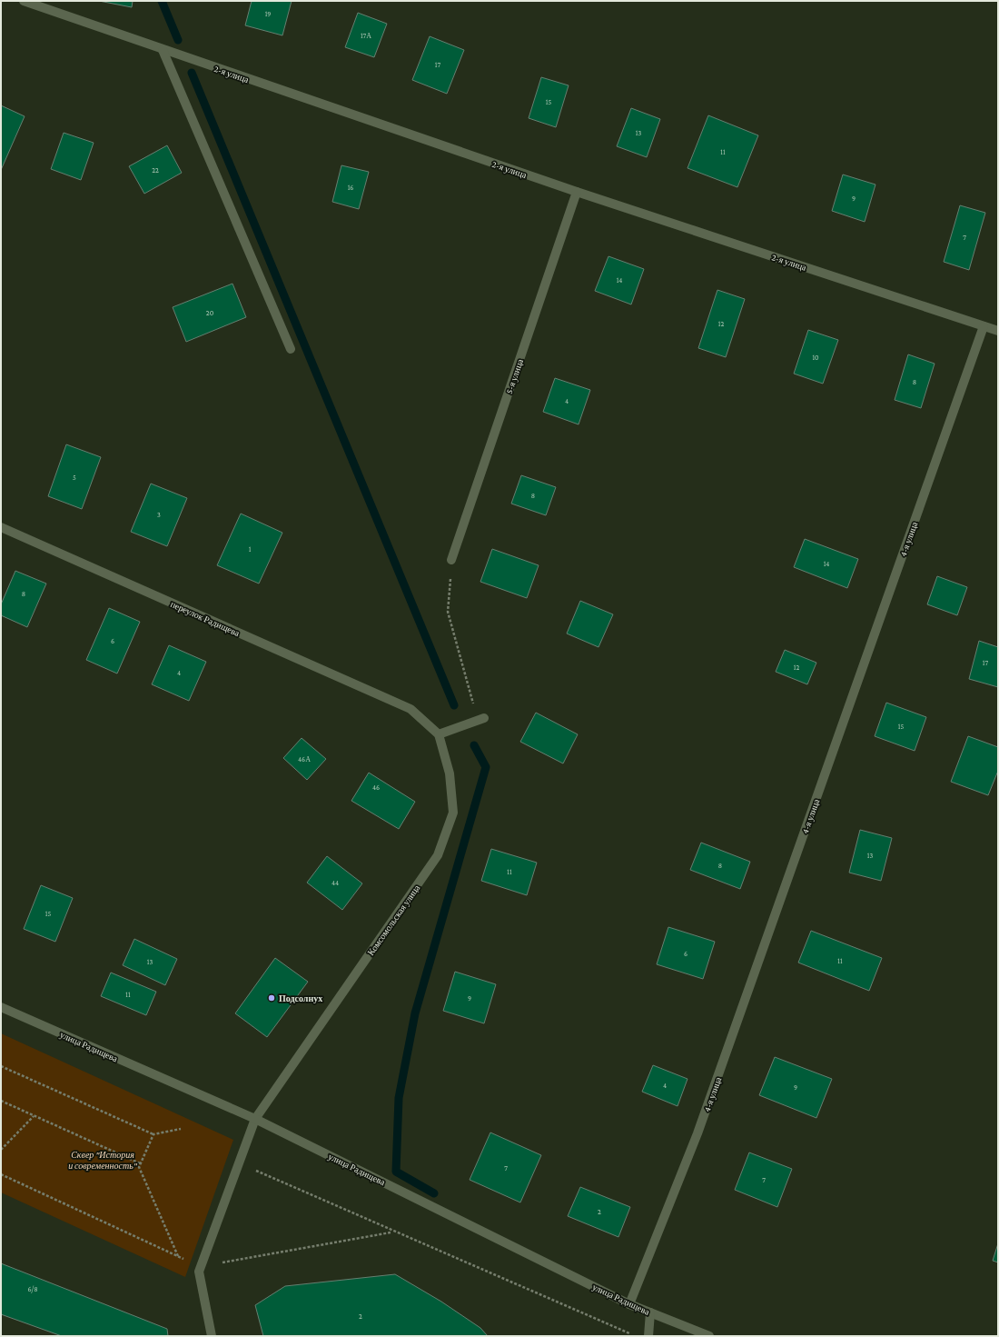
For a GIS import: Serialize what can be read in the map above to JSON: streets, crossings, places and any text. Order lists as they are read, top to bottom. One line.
{"streets":{"street":["2-я улица","5-я улица","4-я улица","переулок Радищева","Комсомольская улица","улица Радищева"]},"crossings":[["2-я улица","5-я улица"],["2-я улица","4-я улица"],["4-я улица","улица Радищева"],["переулок Радищева","Комсомольская улица"],["Комсомольская улица","улица Радищева"]],"parks":["Сквер \"История и современность\""],"places":["Подсолнух"],"house_numbers":["19","17А","17","15","13","11","22","16","9","7","14","20","12","10","8","4","5","8","3","1","14","8","6","17","12","4","15","46А","46","13","8","11","44","15","6","11","13","11","9","4","9","7","7","2","6/8","2"]}
